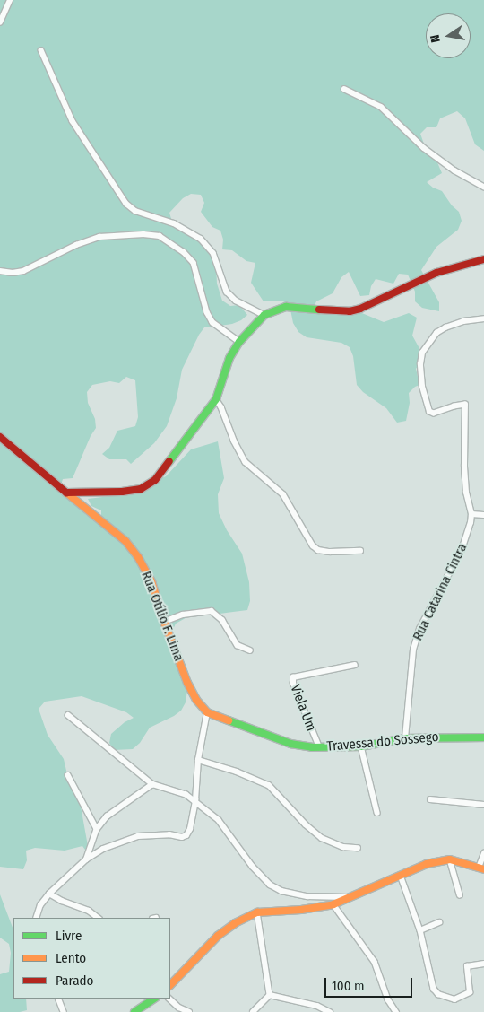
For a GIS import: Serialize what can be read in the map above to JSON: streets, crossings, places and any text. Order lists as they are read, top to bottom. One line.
{"streets":{"street":["Rua Catarina Cintra","Rua Otílio F. Lima","Viela Um","Travessa do Sossego"]},"crossings":[["Rua Catarina Cintra","Travessa do Sossego"],["Rua Otílio F. Lima","Travessa do Sossego"],["Viela Um","Travessa do Sossego"]],"legend":["Livre","Lento","Parado"],"scale_bar":"100 m","north":"left"}
